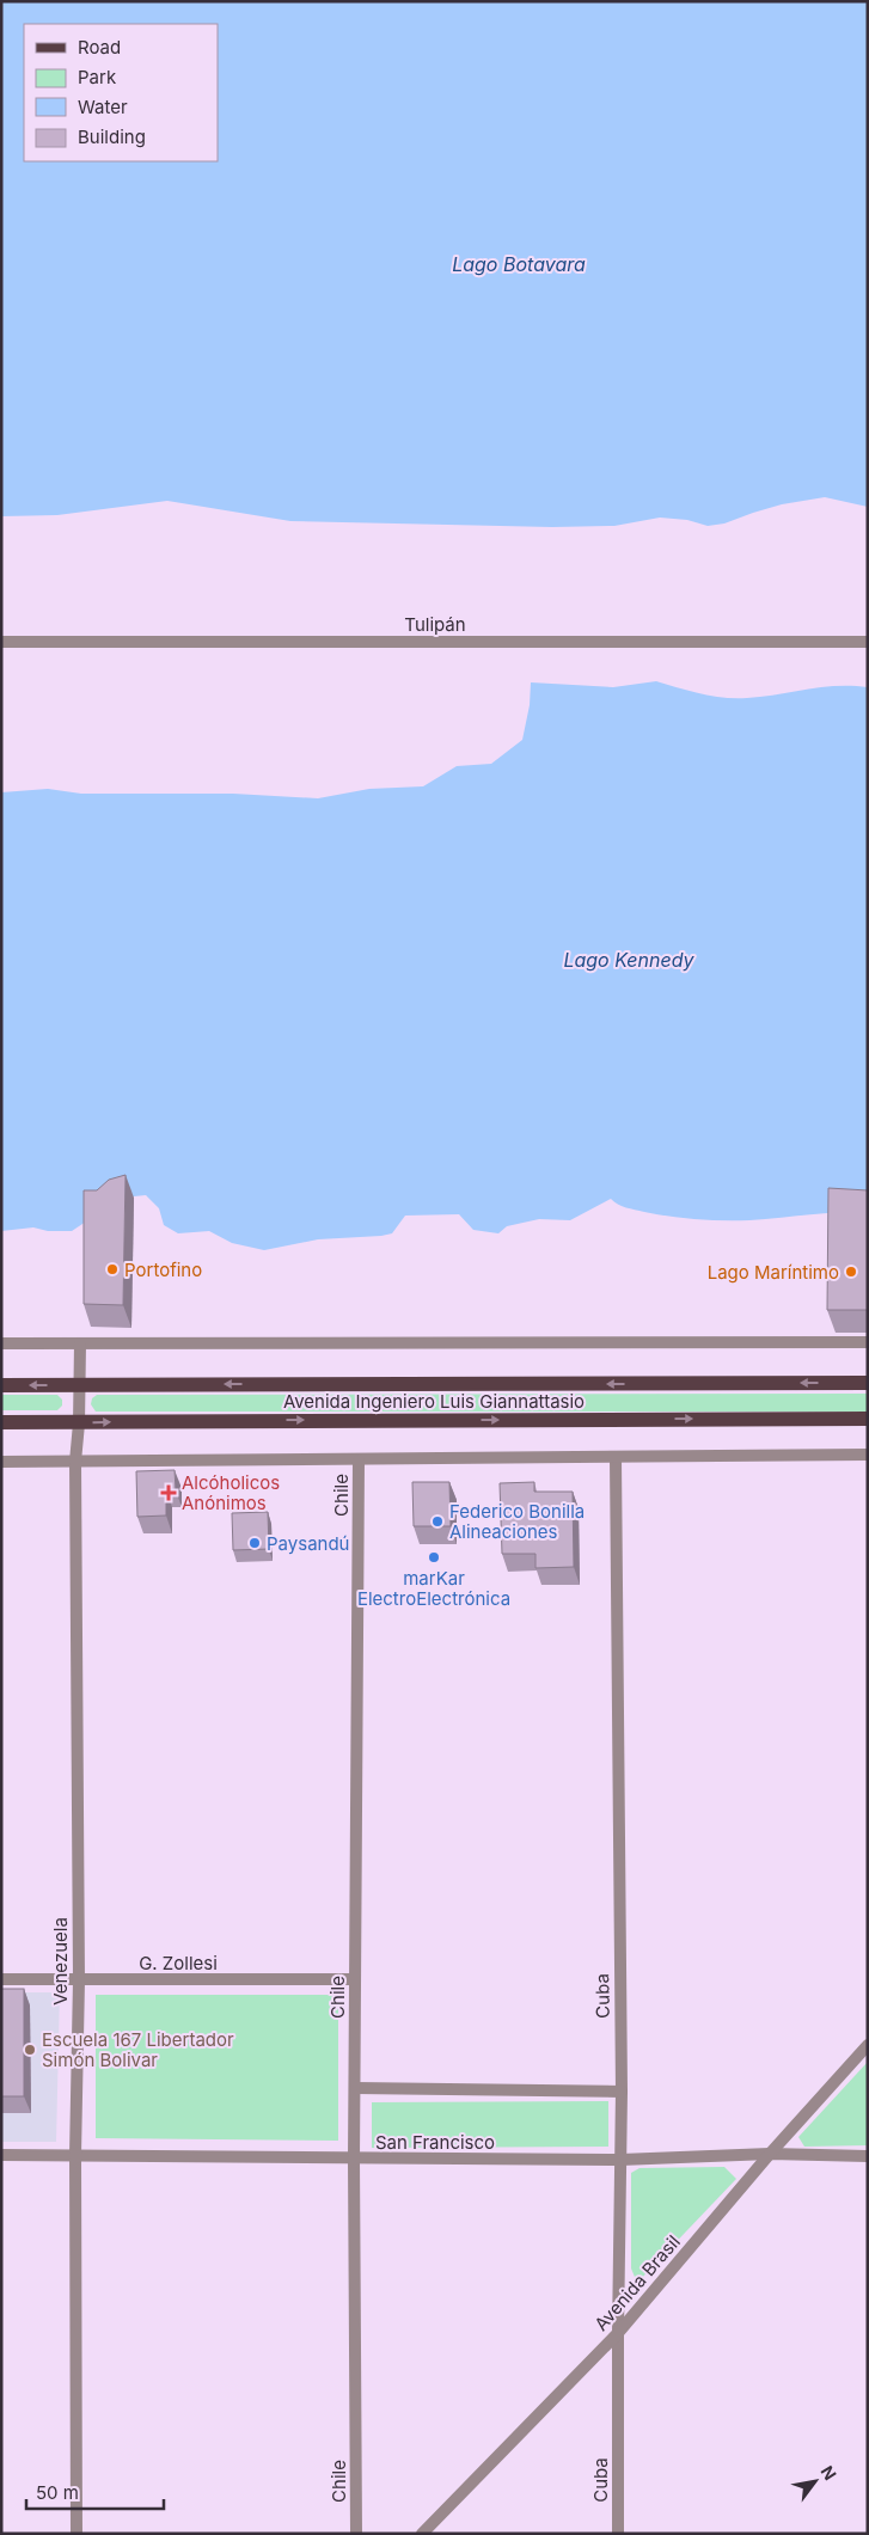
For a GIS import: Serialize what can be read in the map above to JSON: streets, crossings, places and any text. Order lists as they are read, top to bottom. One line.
{"streets":{"main road":["Avenida Ingeniero Luis Giannattasio"],"street":["Tulipán","Chile","Venezuela","G. Zollesi","Cuba","San Francisco","Avenida Brasil"]},"crossings":[["Avenida Ingeniero Luis Giannattasio","Venezuela"],["Chile","G. Zollesi"],["Chile","San Francisco"],["Venezuela","G. Zollesi"],["Venezuela","San Francisco"],["Cuba","San Francisco"],["Cuba","Avenida Brasil"],["San Francisco","Avenida Brasil"]],"water":["Lago Botavara","Lago Kennedy"],"places":{"other":["Portofino","Lago Maríntimo","Federico Bonilla Alineaciones","Paysandú","marKar ElectroElectrónica","Escuela 167 Libertador Simón Bolivar"],"health":["Alcóholicos Anónimos"]},"legend":["Road","Park","Water","Building"],"scale_bar":"50 m","north":"top right"}
